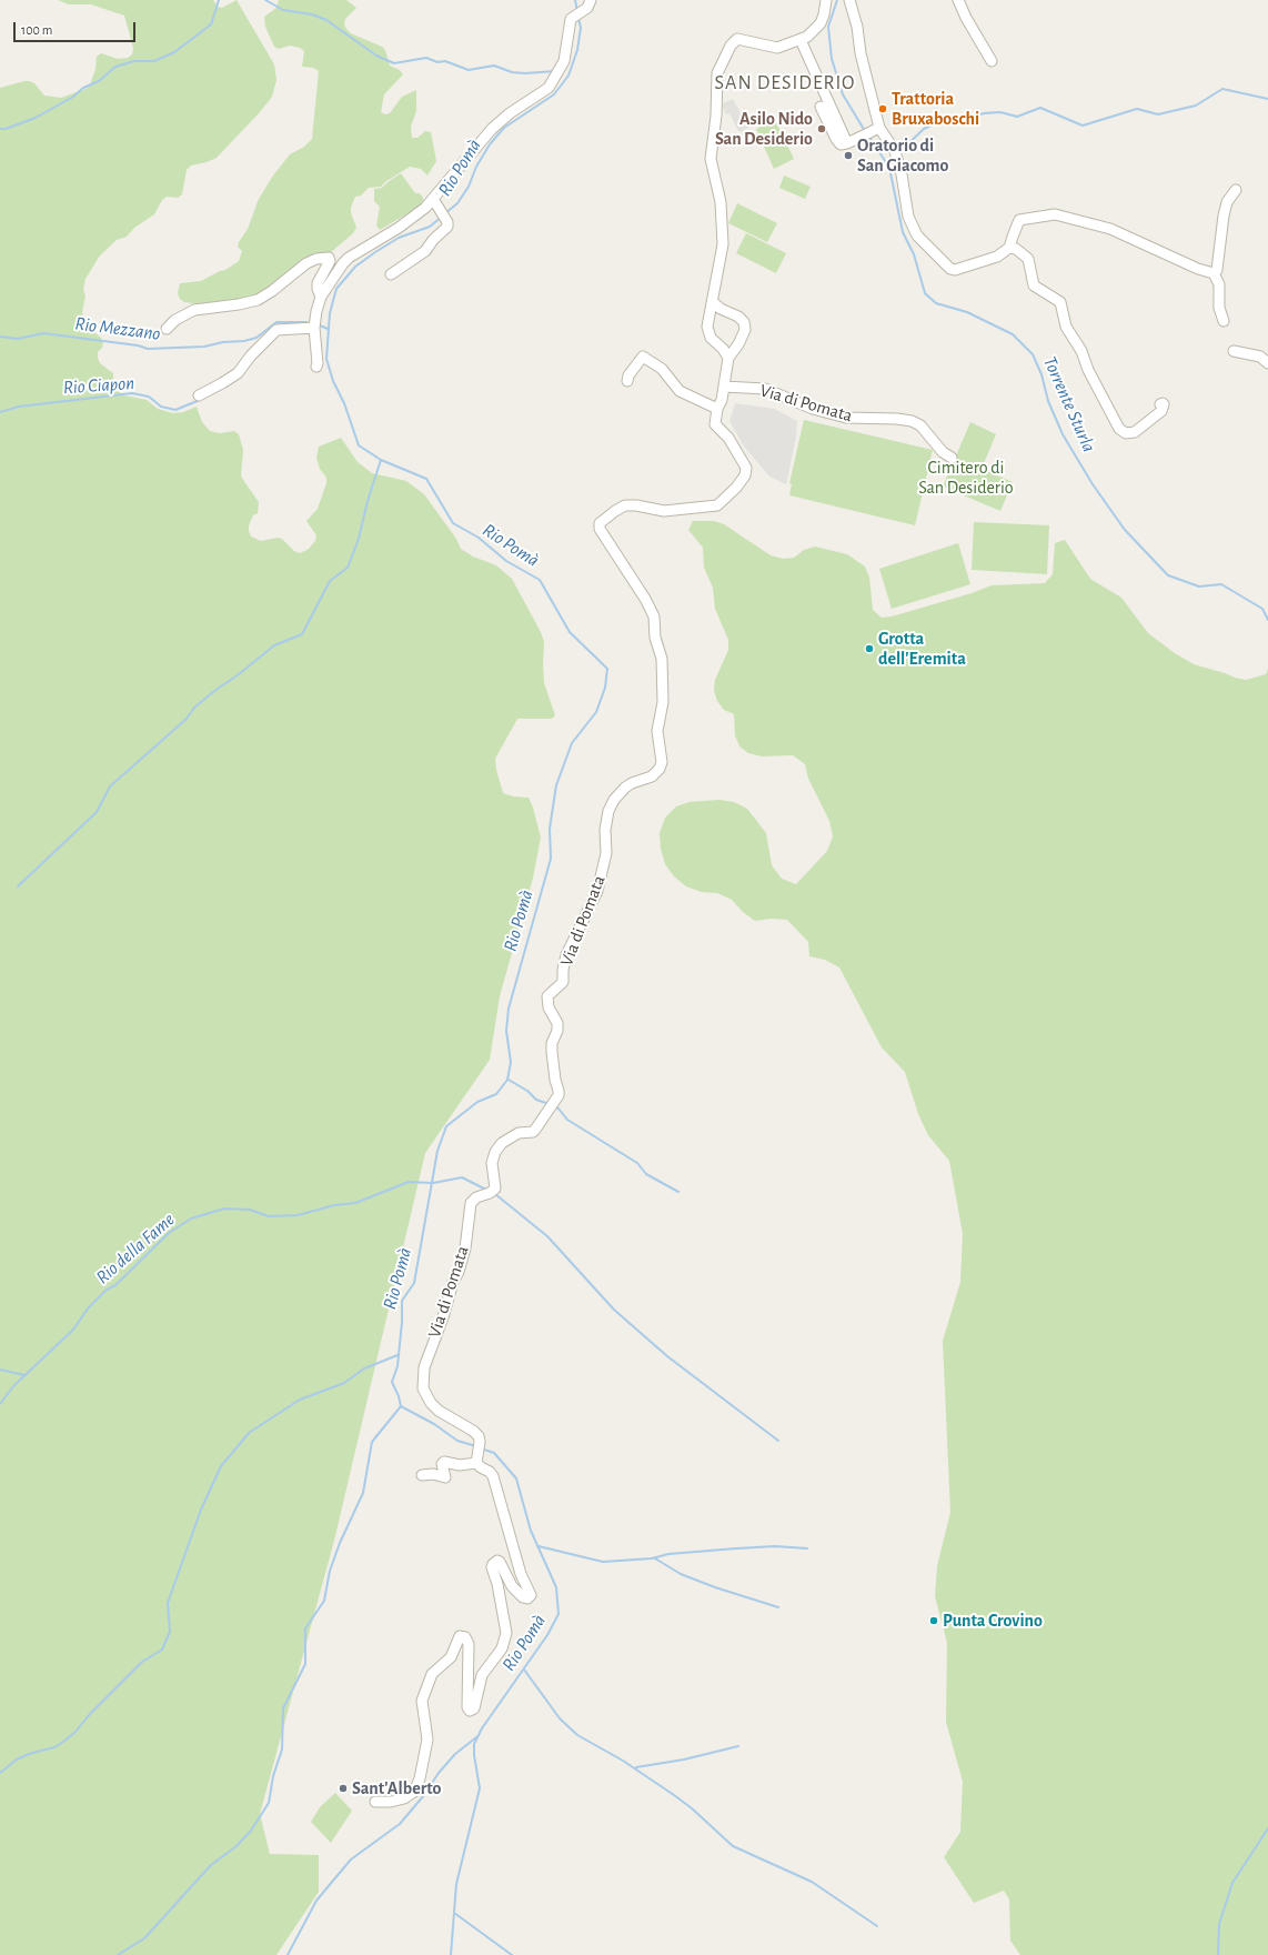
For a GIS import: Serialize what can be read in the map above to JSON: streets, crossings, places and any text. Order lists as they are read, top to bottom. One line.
{"streets":{"street":["Via di Pomata"]},"districts":["SAN DESIDERIO"],"water":["Rio Pomà","Rio Mezzano","Rio Ciapon","Torrente Sturla","Rio della Fame"],"parks":["Cimitero di San Desiderio"],"places":["Trattoria Bruxaboschi","Asilo Nido San Desiderio","Oratorio di San Giacomo","Grotta dell'Eremita","Punta Crovino","Sant'Alberto"],"scale_bar":"100 m"}
